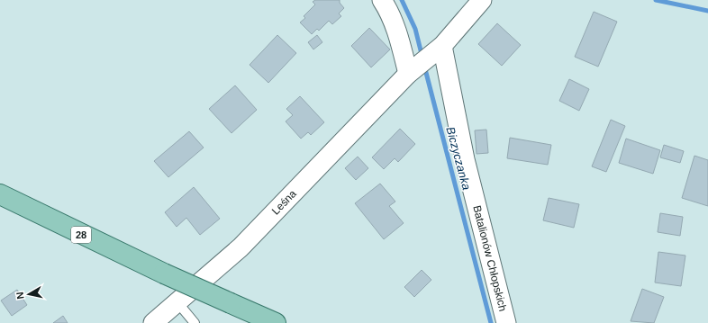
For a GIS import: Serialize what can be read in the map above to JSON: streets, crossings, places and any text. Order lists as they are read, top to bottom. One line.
{"streets":{"main road":["28"],"street":["Leśna","Batalionów Chłopskich"]},"water":["Biczyczanka"],"north":"left"}
